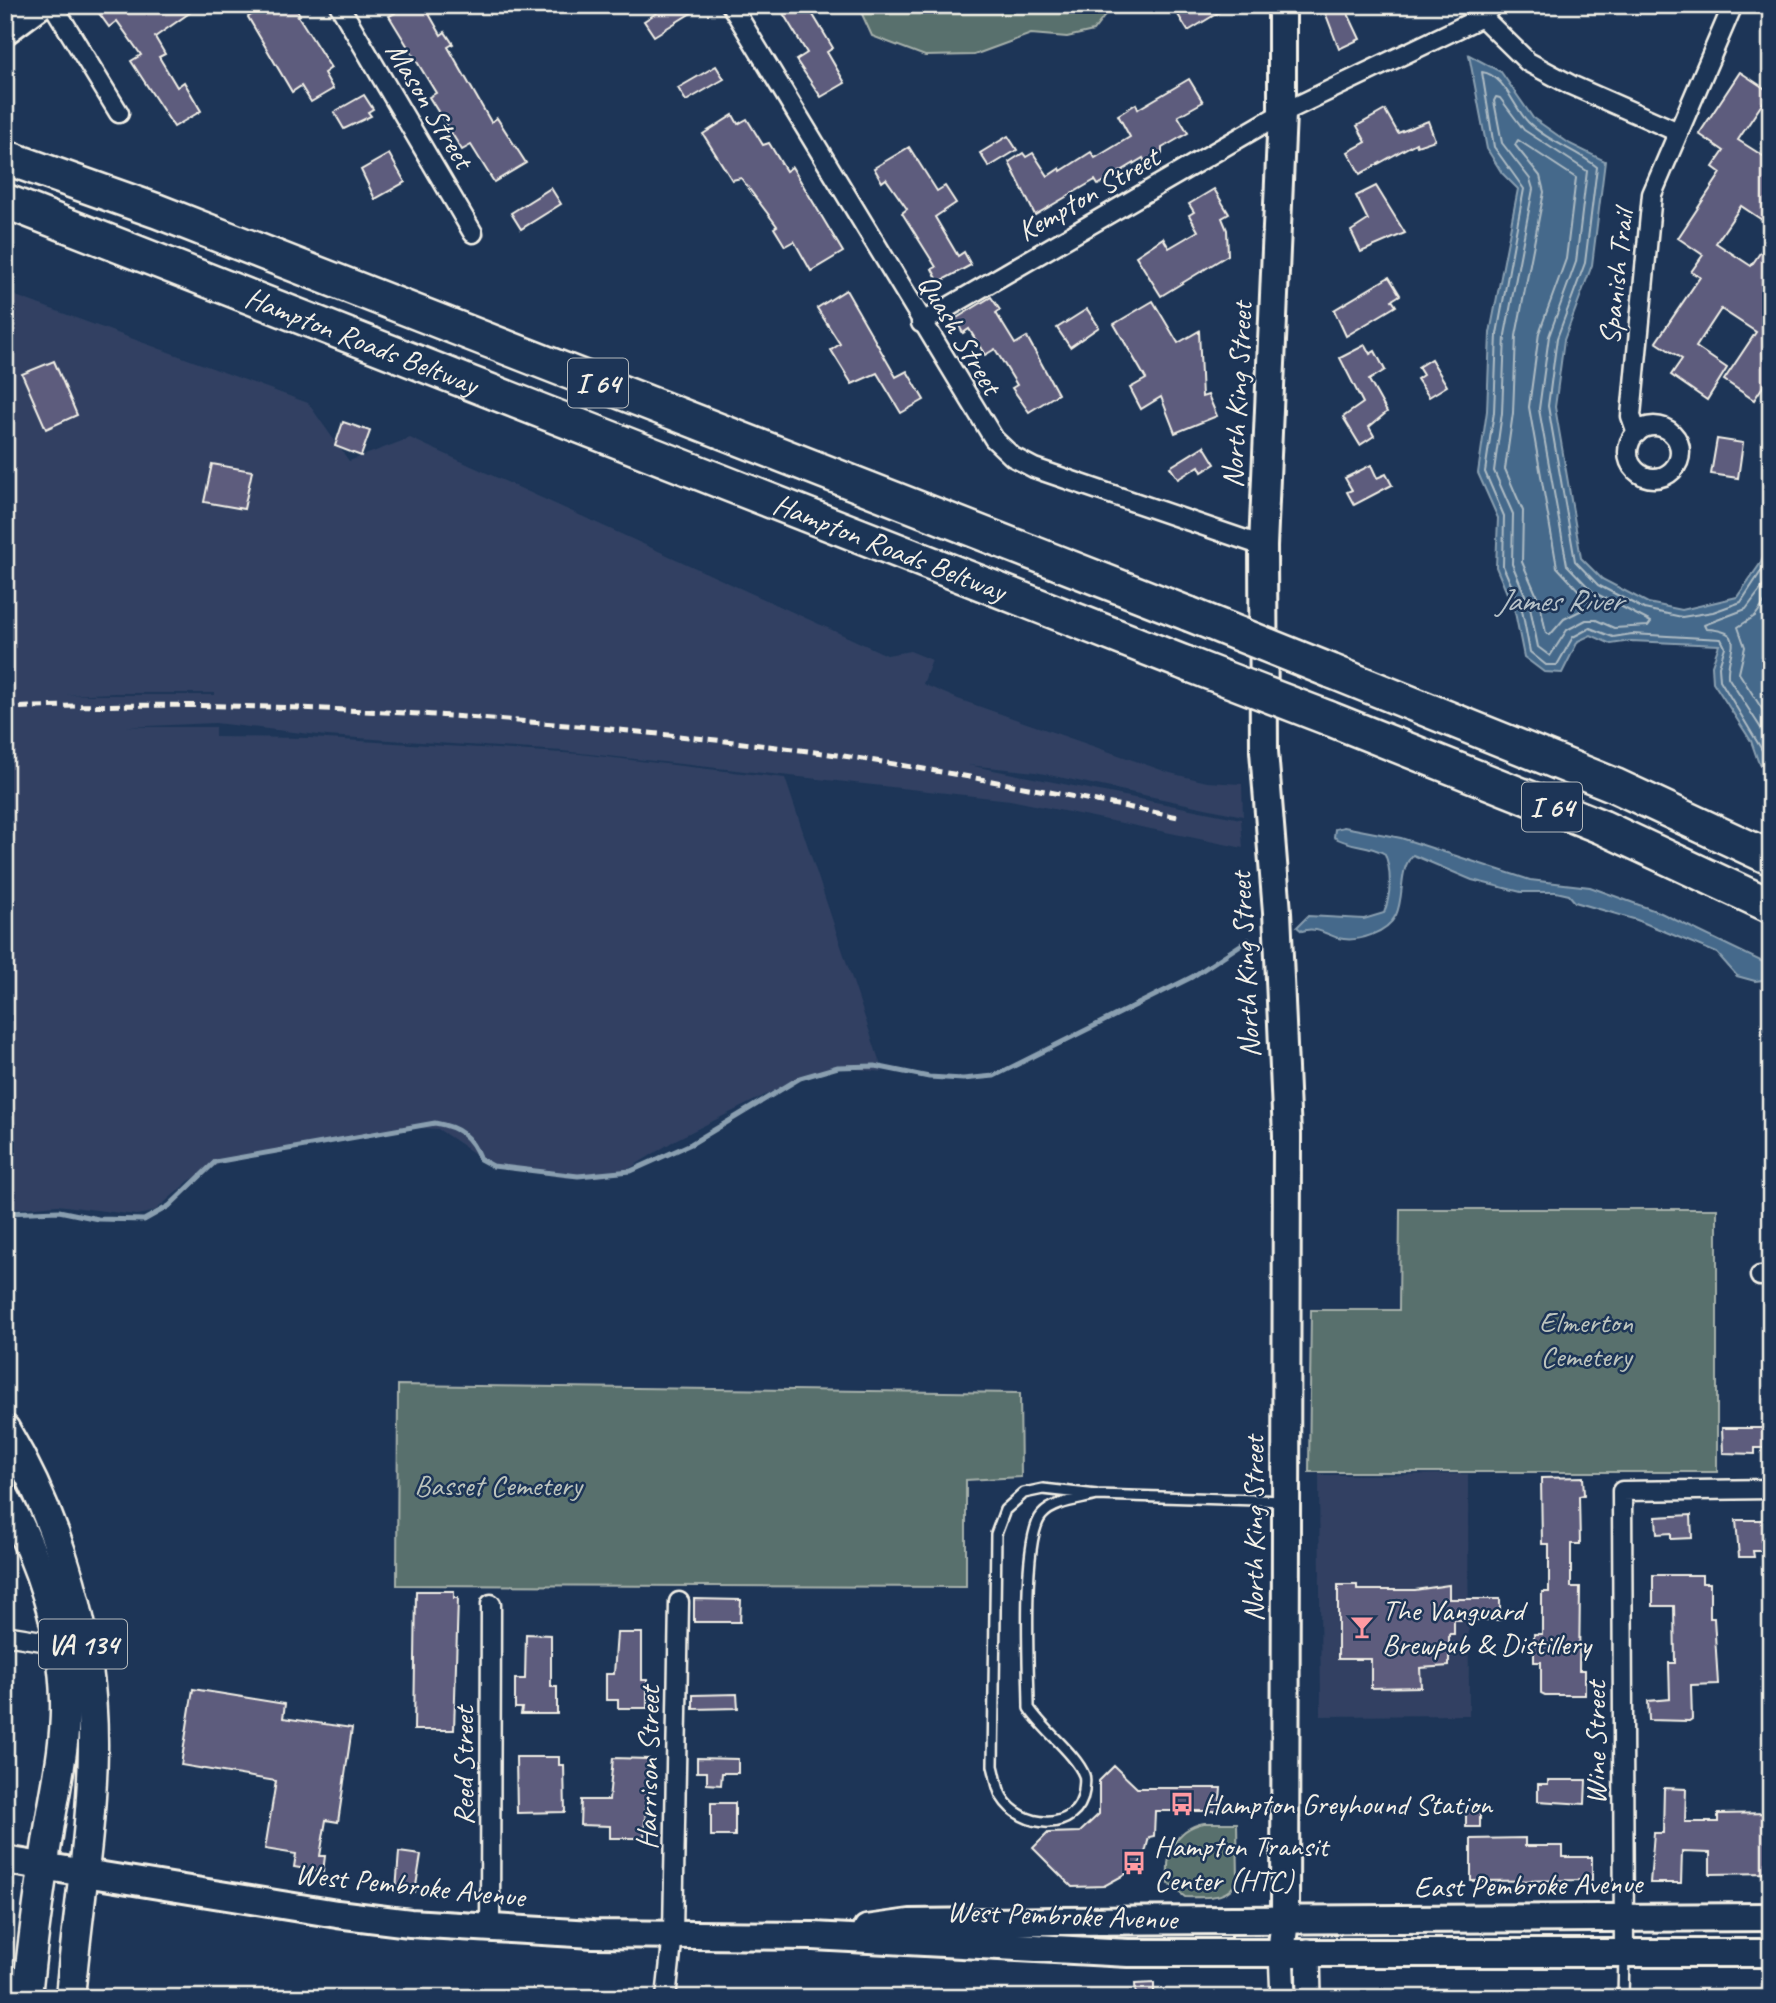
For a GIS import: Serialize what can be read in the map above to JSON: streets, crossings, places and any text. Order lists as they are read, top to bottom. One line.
{"streets":{"highway":["Hampton Roads Beltway","I 64"],"main road":["North King Street","VA 134","West Pembroke Avenue","East Pembroke Avenue"],"street":["Mason Street","Kempton Street","Spanish Trail","Quash Street","Wine Street","Reed Street","Harrison Street"]},"crossings":[["Kempton Street","Quash Street"],["Kempton Street","North King Street"],["Quash Street","North King Street"],["North King Street","West Pembroke Avenue"],["North King Street","East Pembroke Avenue"],["VA 134","West Pembroke Avenue"],["Wine Street","East Pembroke Avenue"],["Reed Street","West Pembroke Avenue"],["Harrison Street","West Pembroke Avenue"],["West Pembroke Avenue","East Pembroke Avenue"]],"water":["James River"],"parks":["Elmerton Cemetery","Basset Cemetery"],"places":{"bar":["The Vanguard Brewpub & Distillery"],"bus stop":["Hampton Greyhound Station","Hampton Transit Center (HTC)"]}}
